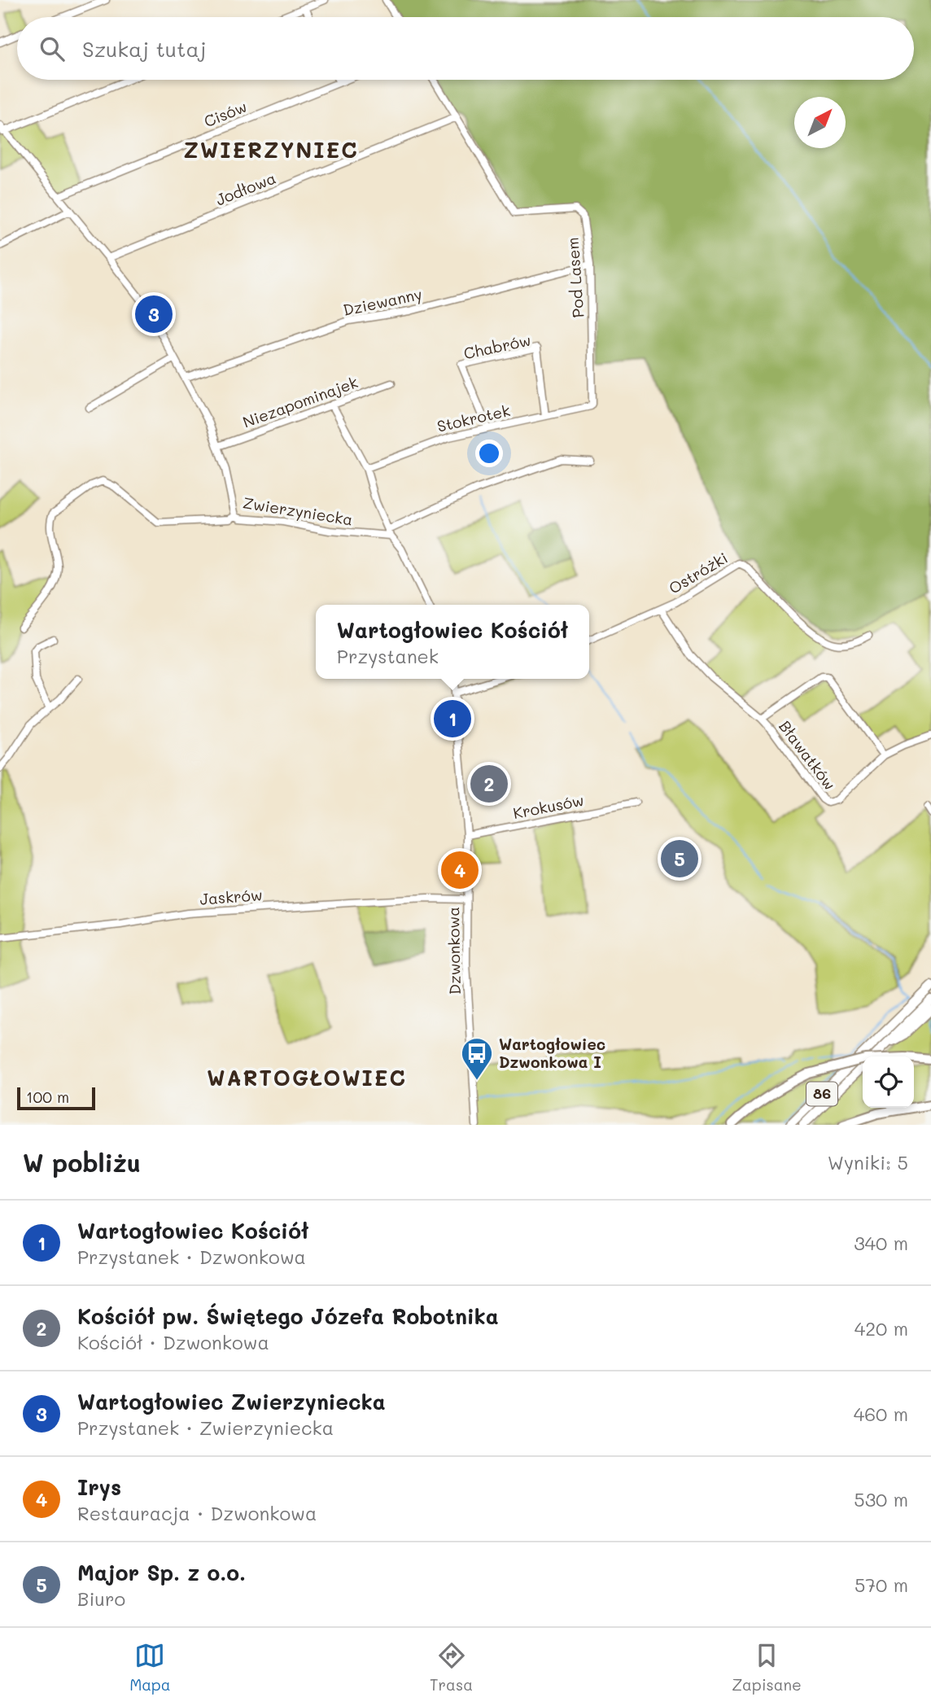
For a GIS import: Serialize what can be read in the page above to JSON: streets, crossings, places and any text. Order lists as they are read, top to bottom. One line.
{"streets":{"main road":["86"],"street":["Cisów","Jodłowa","Pod Lasem","Dziewanny","Chabrów","Niezapominajek","Stokrotek","Zwierzyniecka","Ostróżki","Bławatków","Krokusów","Jaskrów","Dzwonkowa"]},"crossings":[["Cisów","Zwierzyniecka"],["Jodłowa","Pod Lasem"],["Jodłowa","Zwierzyniecka"],["Pod Lasem","Dziewanny"],["Pod Lasem","Stokrotek"],["Dziewanny","Zwierzyniecka"],["Chabrów","Stokrotek"],["Niezapominajek","Zwierzyniecka"],["Ostróżki","Bławatków"],["Krokusów","Dzwonkowa"],["Jaskrów","Dzwonkowa"]],"districts":["ZWIERZYNIEC","WARTOGŁOWIEC"],"places":{"bus stop":["Wartogłowiec Dzwonkowa I"]},"scale_bar":"100 m","north":"top right","page":{"search":"Szukaj tutaj","pins":["3","1","2","5","4"],"popup":["Wartogłowiec Kościół","Przystanek"],"scale":"100 m","heading":["W pobliżu","Wyniki: 5"],"list":[{"mark":"1","name":"Wartogłowiec Kościół","note":"Przystanek · Dzwonkowa","value":"340 m"},{"mark":"2","name":"Kościół pw. Świętego Józefa Robotnika","note":"Kościół · Dzwonkowa","value":"420 m"},{"mark":"3","name":"Wartogłowiec Zwierzyniecka","note":"Przystanek · Zwierzyniecka","value":"460 m"},{"mark":"4","name":"Irys","note":"Restauracja · Dzwonkowa","value":"530 m"},{"mark":"5","name":"Major Sp. z o.o.","note":"Biuro","value":"570 m"}],"nav":["Mapa","Trasa","Zapisane"]}}
